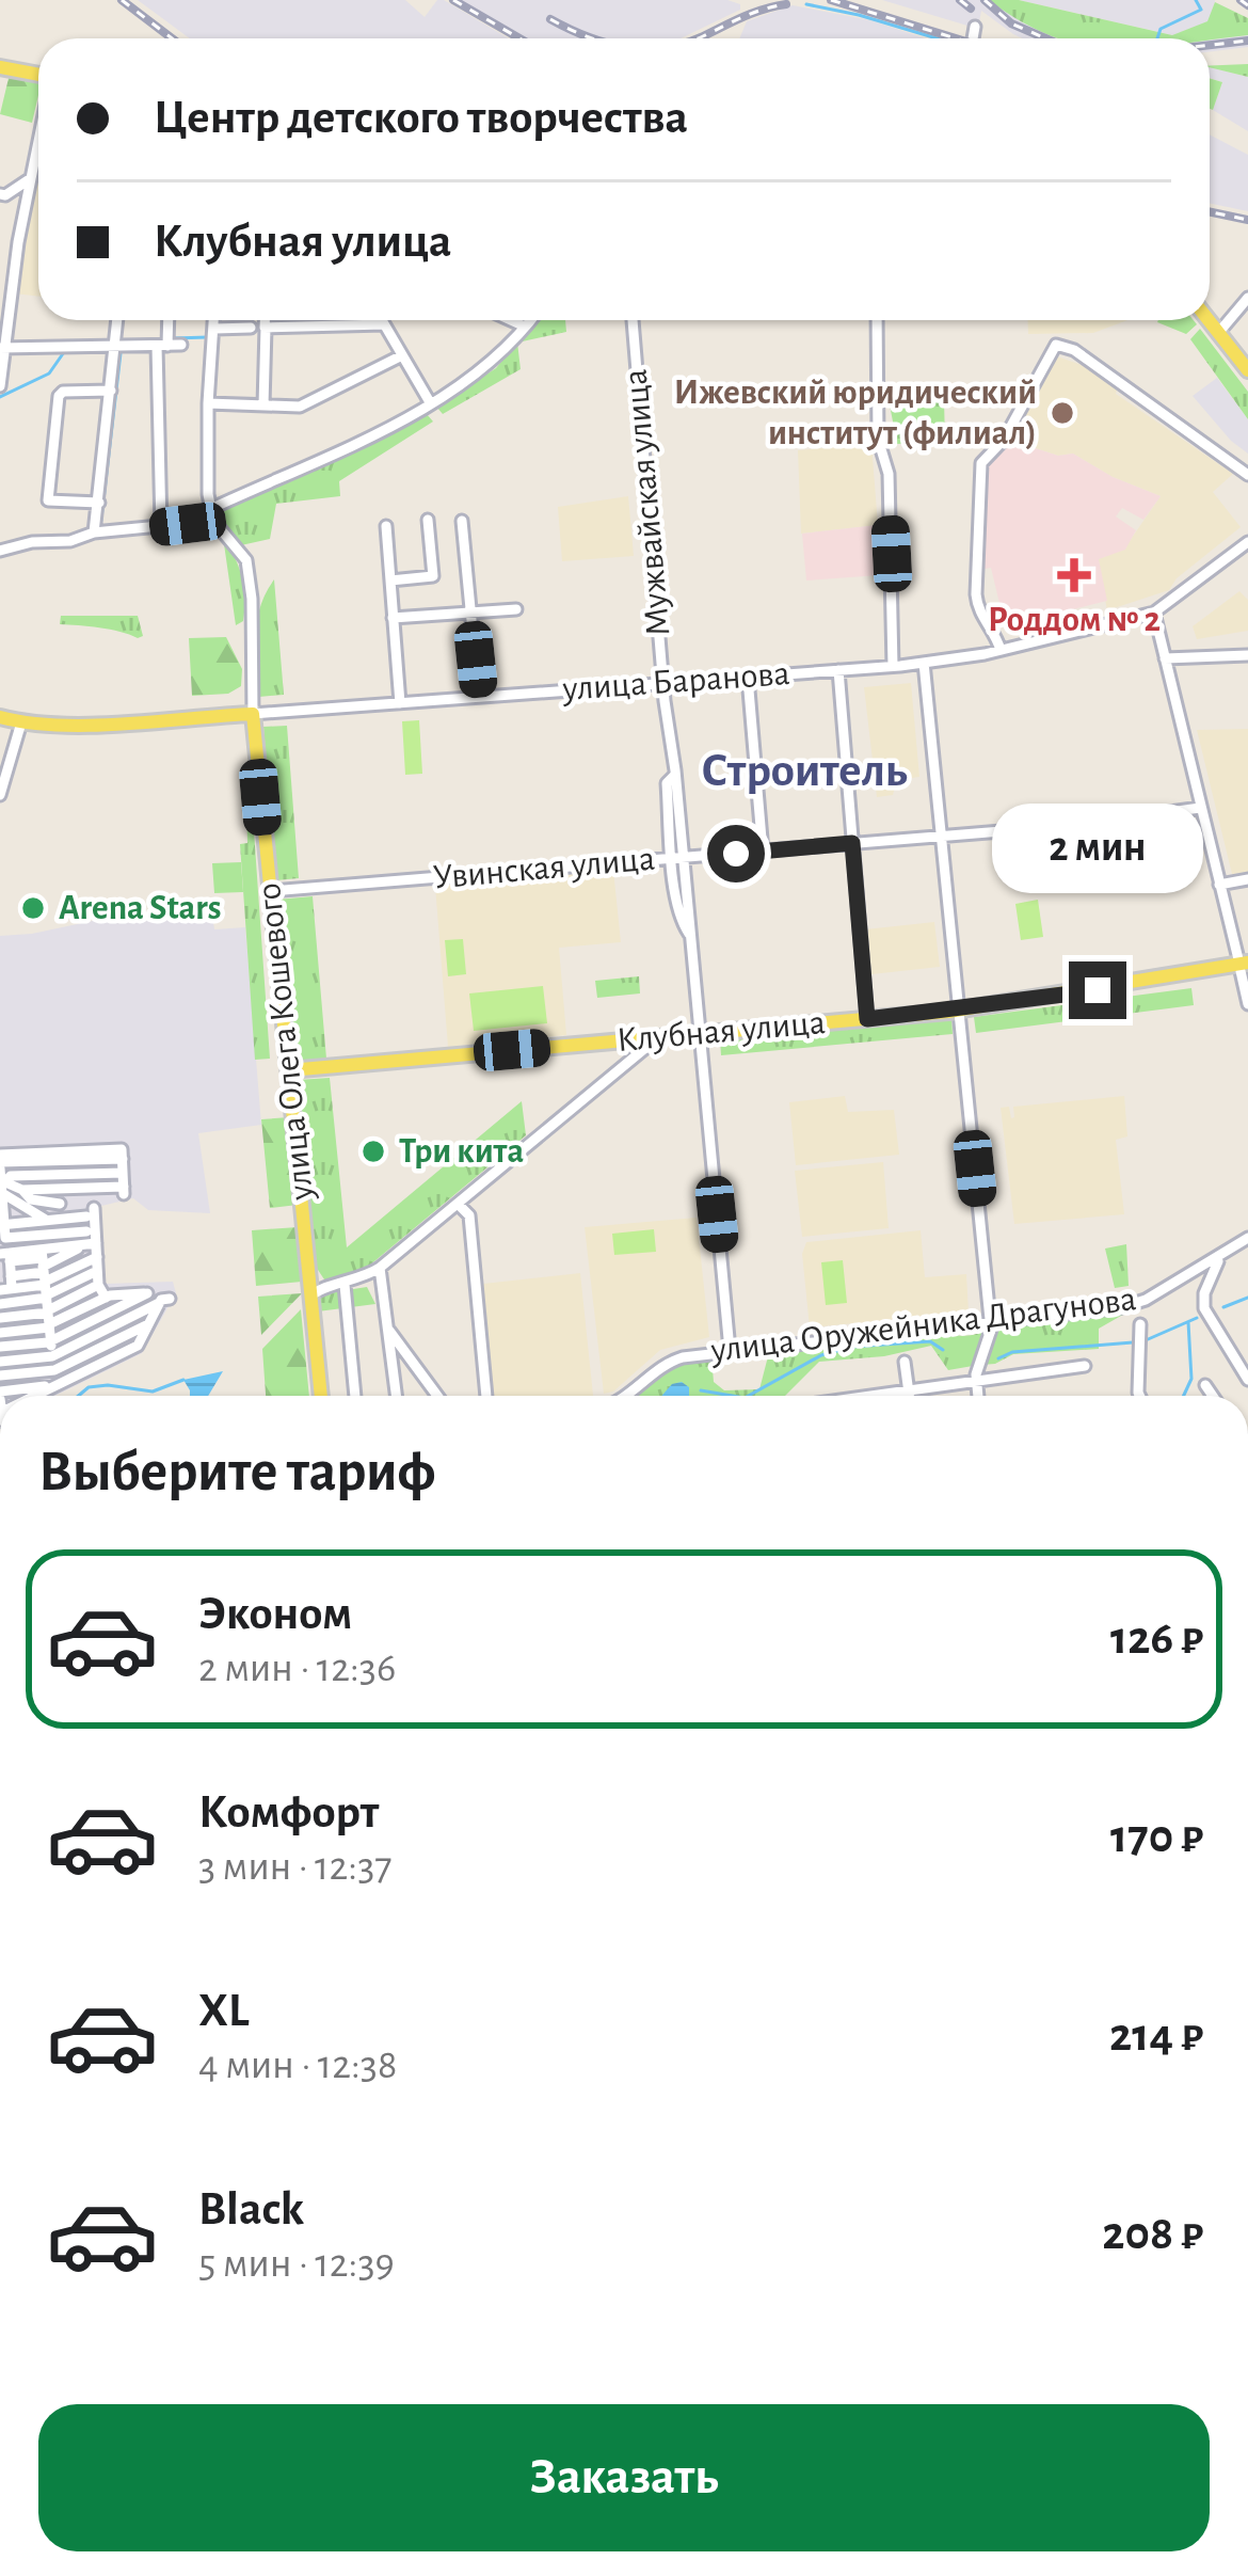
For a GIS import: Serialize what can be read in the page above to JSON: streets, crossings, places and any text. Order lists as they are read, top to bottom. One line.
{"streets":{"main road":["улица Баранова","Клубная улица","улица Олега Кошевого"],"street":["Мужвайская улица","Увинская улица","улица Оружейника Драгунова"]},"crossings":[["Мужвайская улица","улица Баранова"],["Мужвайская улица","Увинская улица"],["Мужвайская улица","Клубная улица"],["Мужвайская улица","улица Оружейника Драгунова"],["улица Баранова","улица Олега Кошевого"],["Увинская улица","улица Олега Кошевого"],["Клубная улица","улица Олега Кошевого"]],"districts":["Строитель"],"places":{"other":["Ижевский юридический институт (филиал)","Arena Stars","Три кита"],"health":["Роддом № 2"]},"page":{"banner":["Центр детского творчества","Клубная улица"],"bubble":"2 мин","heading":"Выберите тариф","list":[{"name":"Эконом","note":"2 мин · 12:36","value":"126 ₽"},{"name":"Комфорт","note":"3 мин · 12:37","value":"170 ₽"},{"name":"XL","note":"4 мин · 12:38","value":"214 ₽"},{"name":"Black","note":"5 мин · 12:39","value":"208 ₽"}],"buttons":"Заказать"}}
